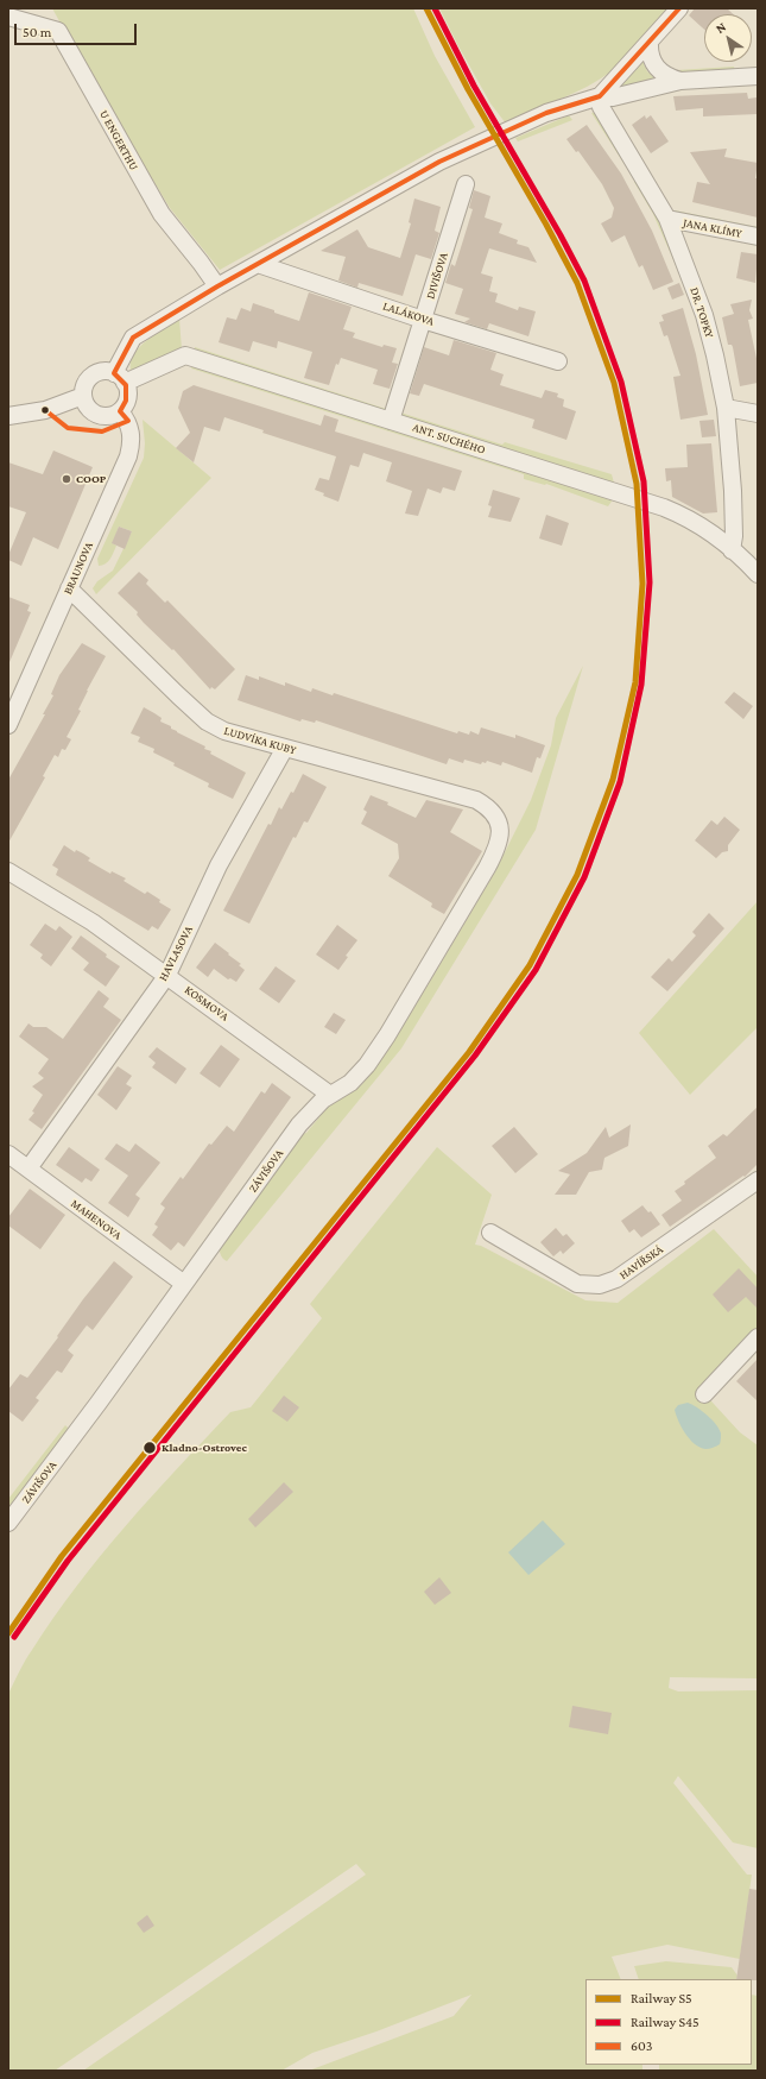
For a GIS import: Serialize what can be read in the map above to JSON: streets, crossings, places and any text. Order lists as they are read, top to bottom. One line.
{"streets":{"street":["U ENGERTHU","JANA KLÍMY","DIVIŠOVA","DR. TOPKY","LALÁKOVA","ANT. SUCHÉHO","BRAUNOVA","LUDVÍKA KUBY","HAVLASOVA","KOSMOVA","ZÁVIŠOVA","MAHENOVA","HAVÍŘSKÁ"]},"crossings":[["JANA KLÍMY","DR. TOPKY"],["DIVIŠOVA","LALÁKOVA"],["DIVIŠOVA","ANT. SUCHÉHO"],["DR. TOPKY","ANT. SUCHÉHO"],["ANT. SUCHÉHO","BRAUNOVA"],["BRAUNOVA","LUDVÍKA KUBY"],["LUDVÍKA KUBY","HAVLASOVA"],["LUDVÍKA KUBY","ZÁVIŠOVA"],["HAVLASOVA","KOSMOVA"],["HAVLASOVA","MAHENOVA"],["KOSMOVA","ZÁVIŠOVA"],["ZÁVIŠOVA","MAHENOVA"]],"places":["COOP","Kladno-Ostrovec"],"lines":["rail line S5","rail line S45","transit line 603"],"legend":["Railway S5","Railway S45","603"],"scale_bar":"50 m","north":"top left"}
